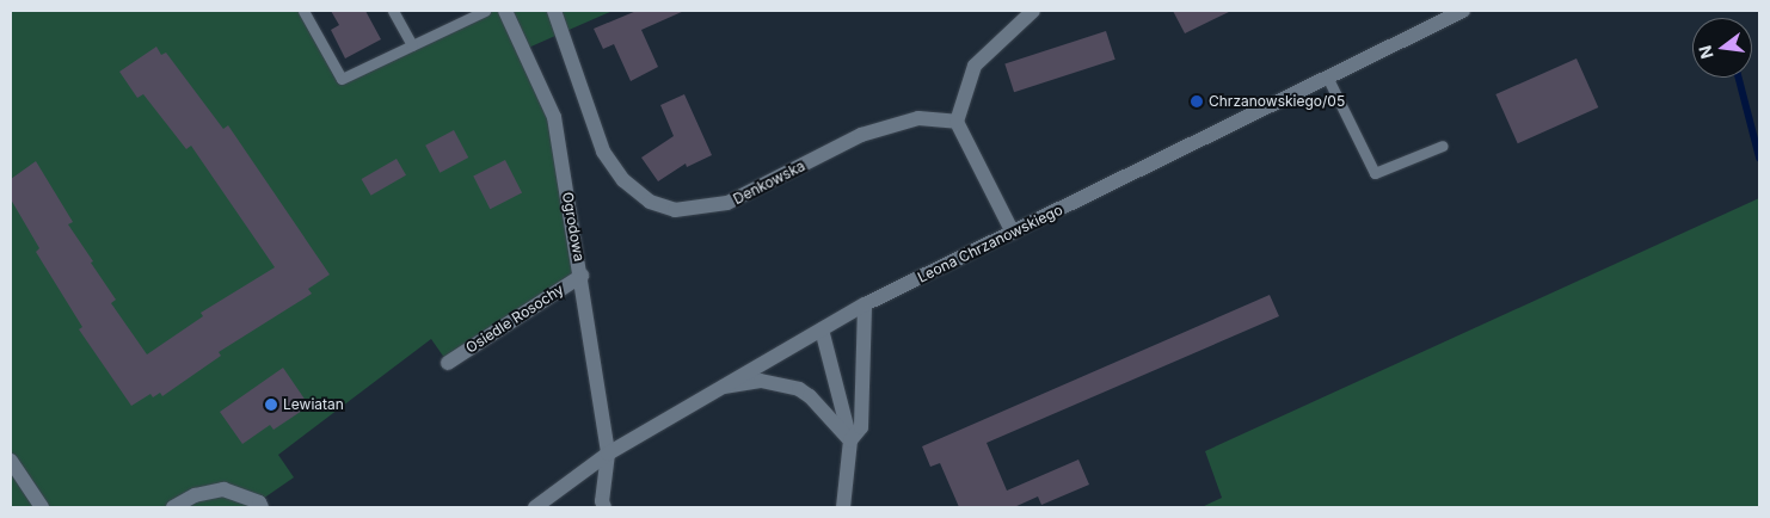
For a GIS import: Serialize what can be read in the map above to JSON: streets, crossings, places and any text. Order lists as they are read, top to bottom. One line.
{"streets":{"street":["Denkowska","Ogrodowa","Leona Chrzanowskiego","Osiedle Rosochy"]},"crossings":[["Ogrodowa","Leona Chrzanowskiego"],["Ogrodowa","Osiedle Rosochy"]],"places":["Chrzanowskiego/05","Lewiatan"],"north":"left"}
